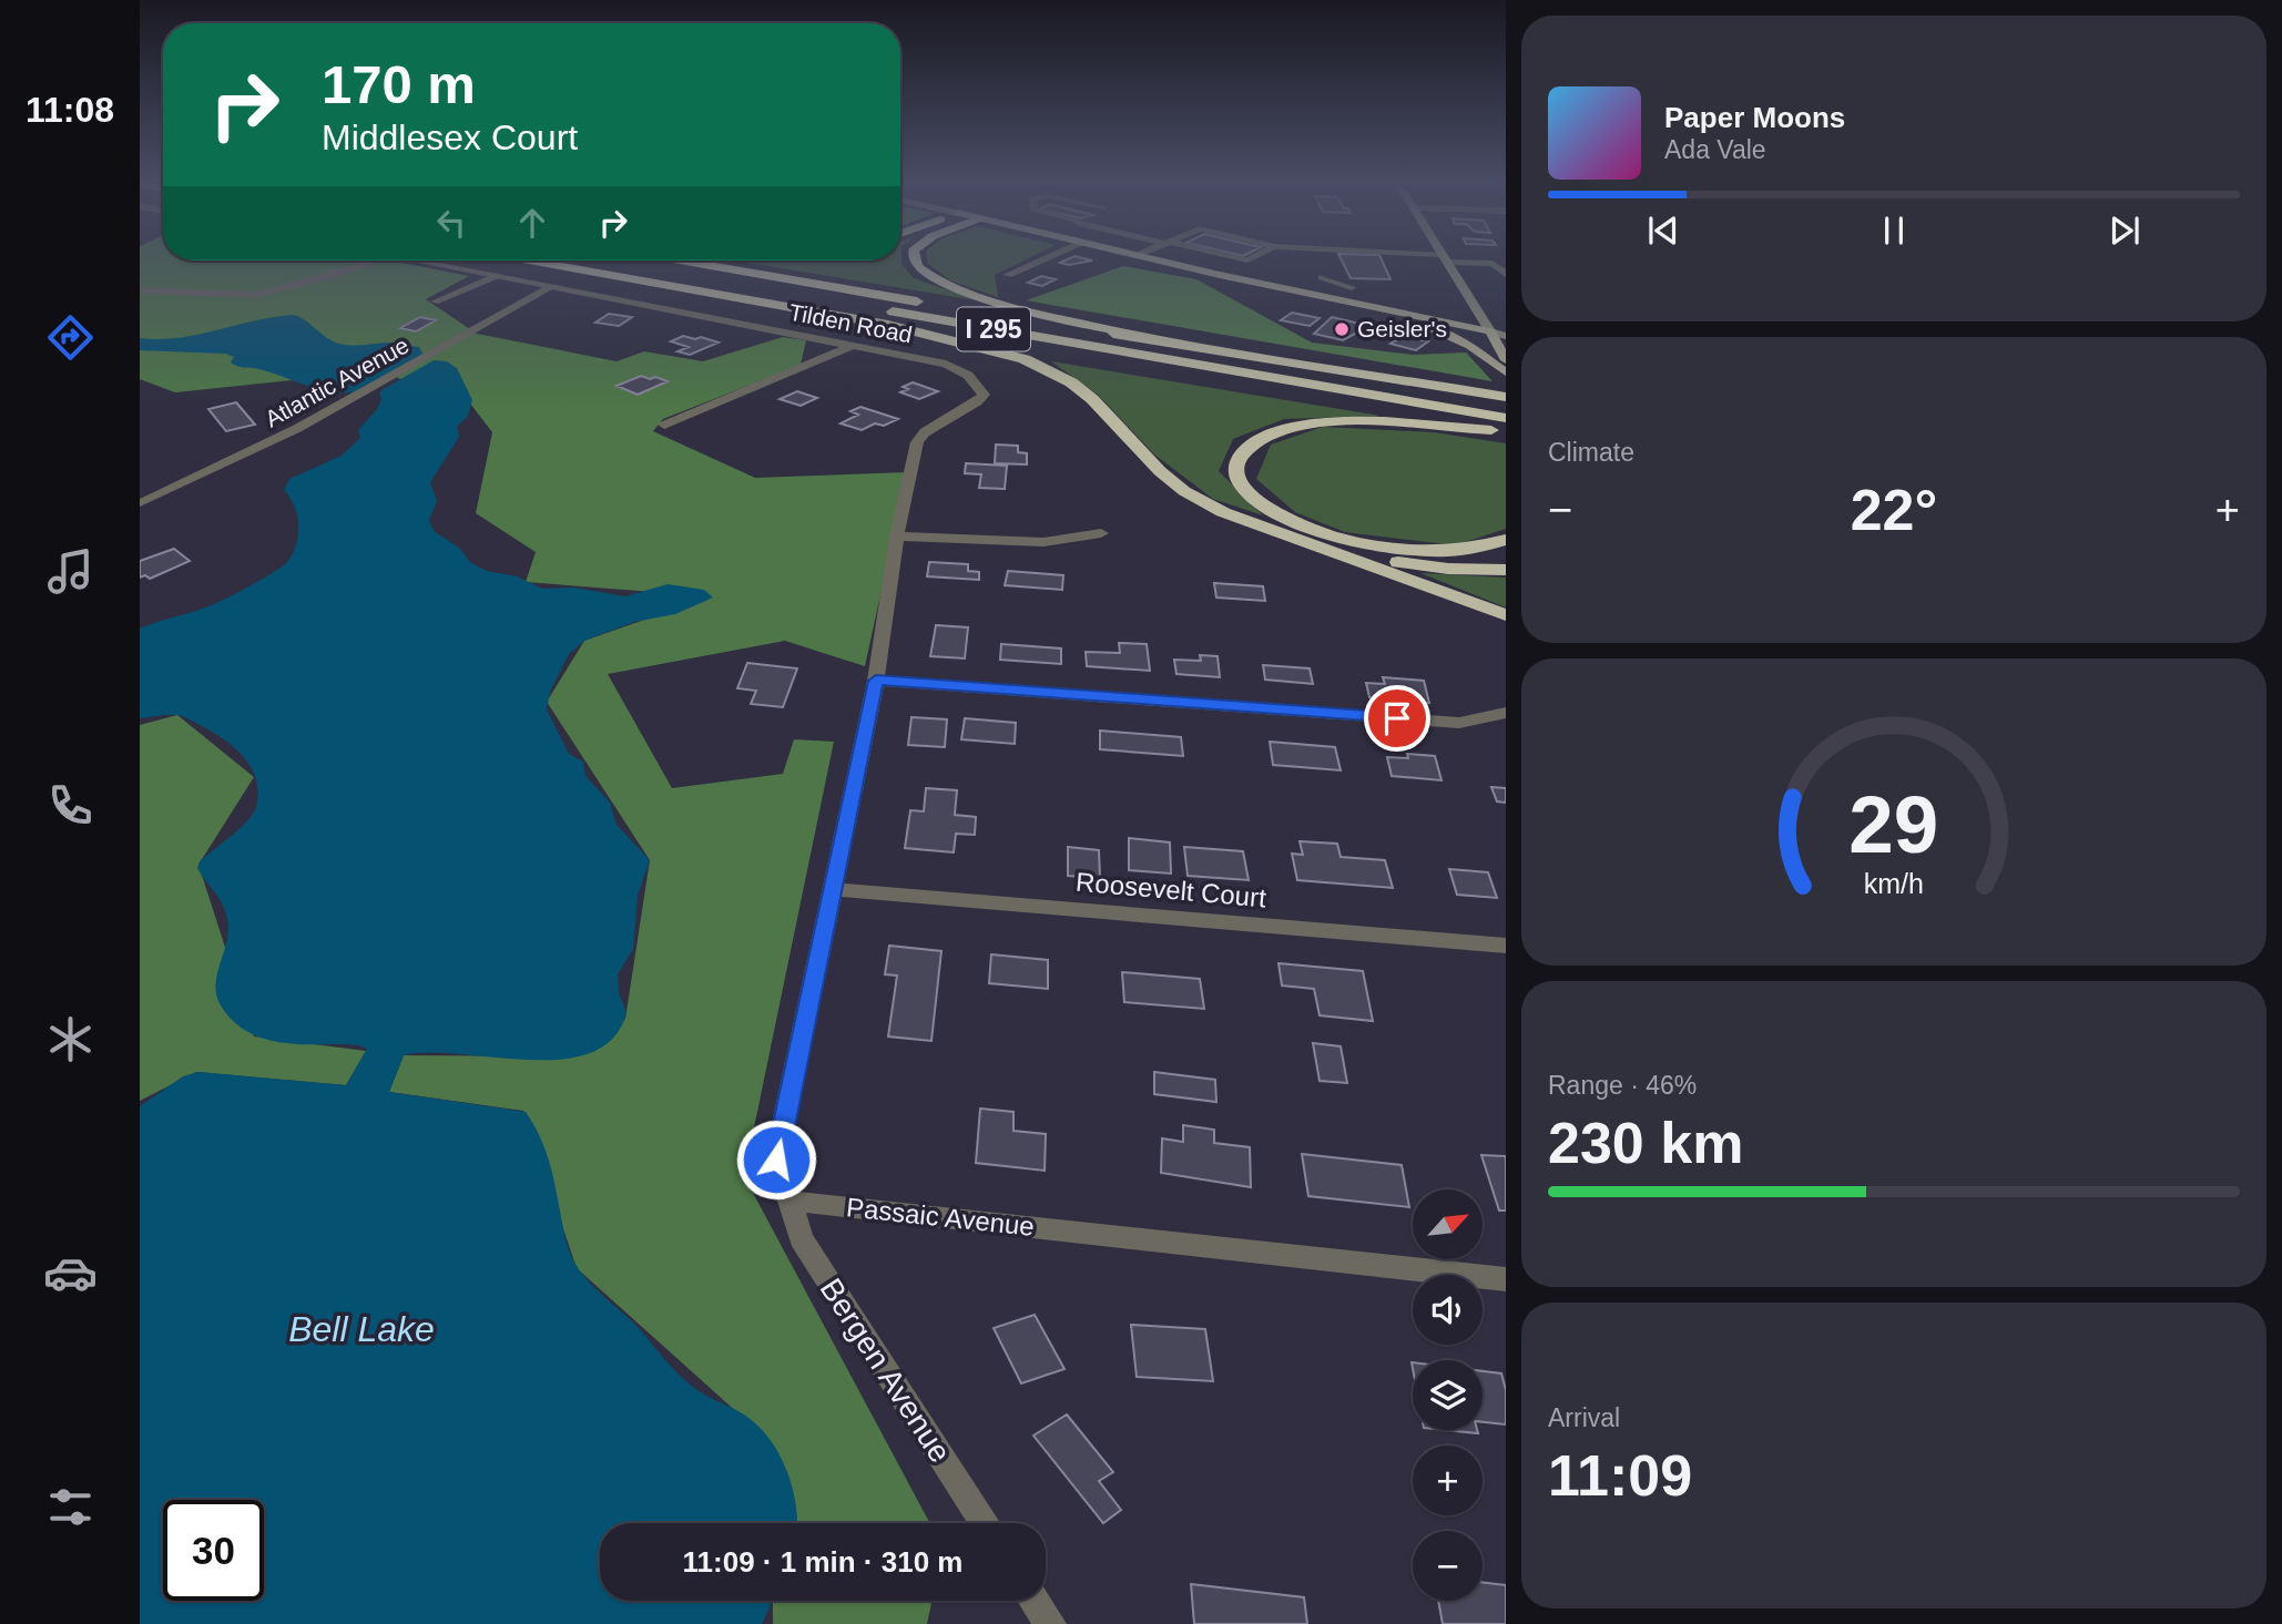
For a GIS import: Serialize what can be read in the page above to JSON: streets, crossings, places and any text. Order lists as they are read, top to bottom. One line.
{"streets":{"highway":["I 295"],"street":["Tilden Road","Roosevelt Court","Passaic Avenue","Bergen Avenue"],"lane":["Atlantic Avenue"]},"crossings":[["Tilden Road","Atlantic Avenue"],["Passaic Avenue","Bergen Avenue"]],"water":["Bell Lake"],"places":["Geisler's"],"north":"top right","page":{"tabs":"11:08","turn":["170 m","Middlesex Court"],"song":["Paper Moons","Ada Vale"],"tile":["Climate",["Range · 46%","230 km"],["Arrival","11:09"]],"heat":["−","22°","+"],"map_buttons":["+","−"],"limit":"30","trip":"11:09 · 1 min · 310 m","gauge":["29","km/h"]}}
